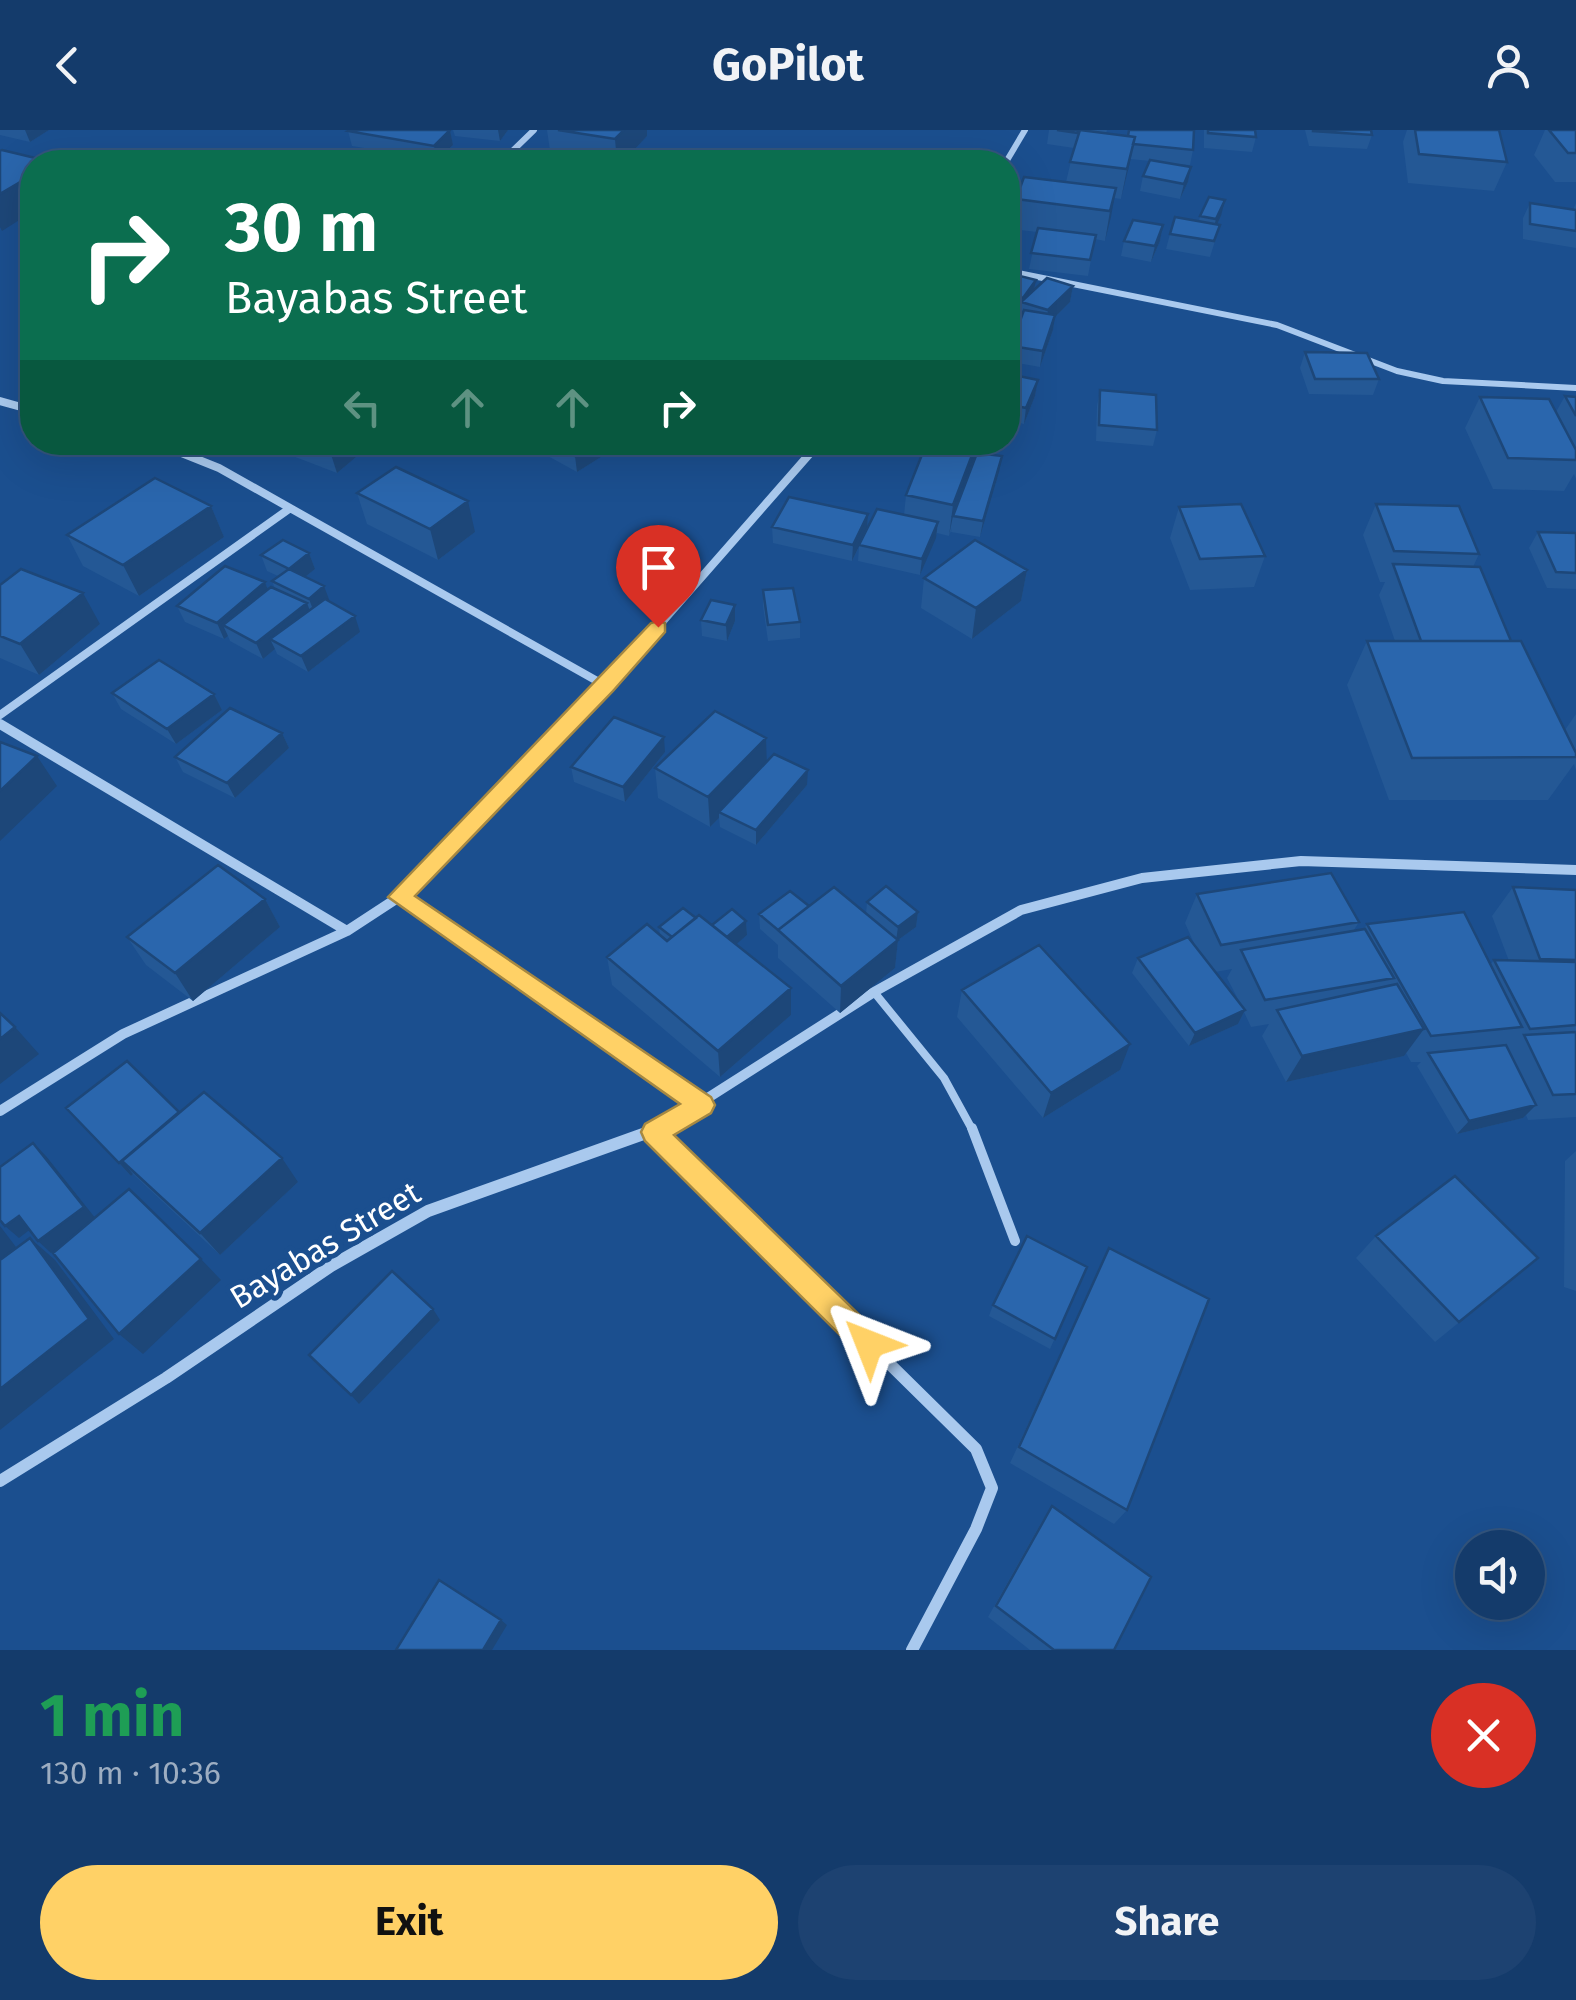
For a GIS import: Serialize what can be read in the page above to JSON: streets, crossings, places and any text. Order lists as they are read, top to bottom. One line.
{"streets":{"street":["Bayabas Street"]},"page":{"header":"GoPilot","turn":["30 m","Bayabas Street"],"heading":["1 min","130 m · 10:36"],"buttons":["Exit","Share"]}}
